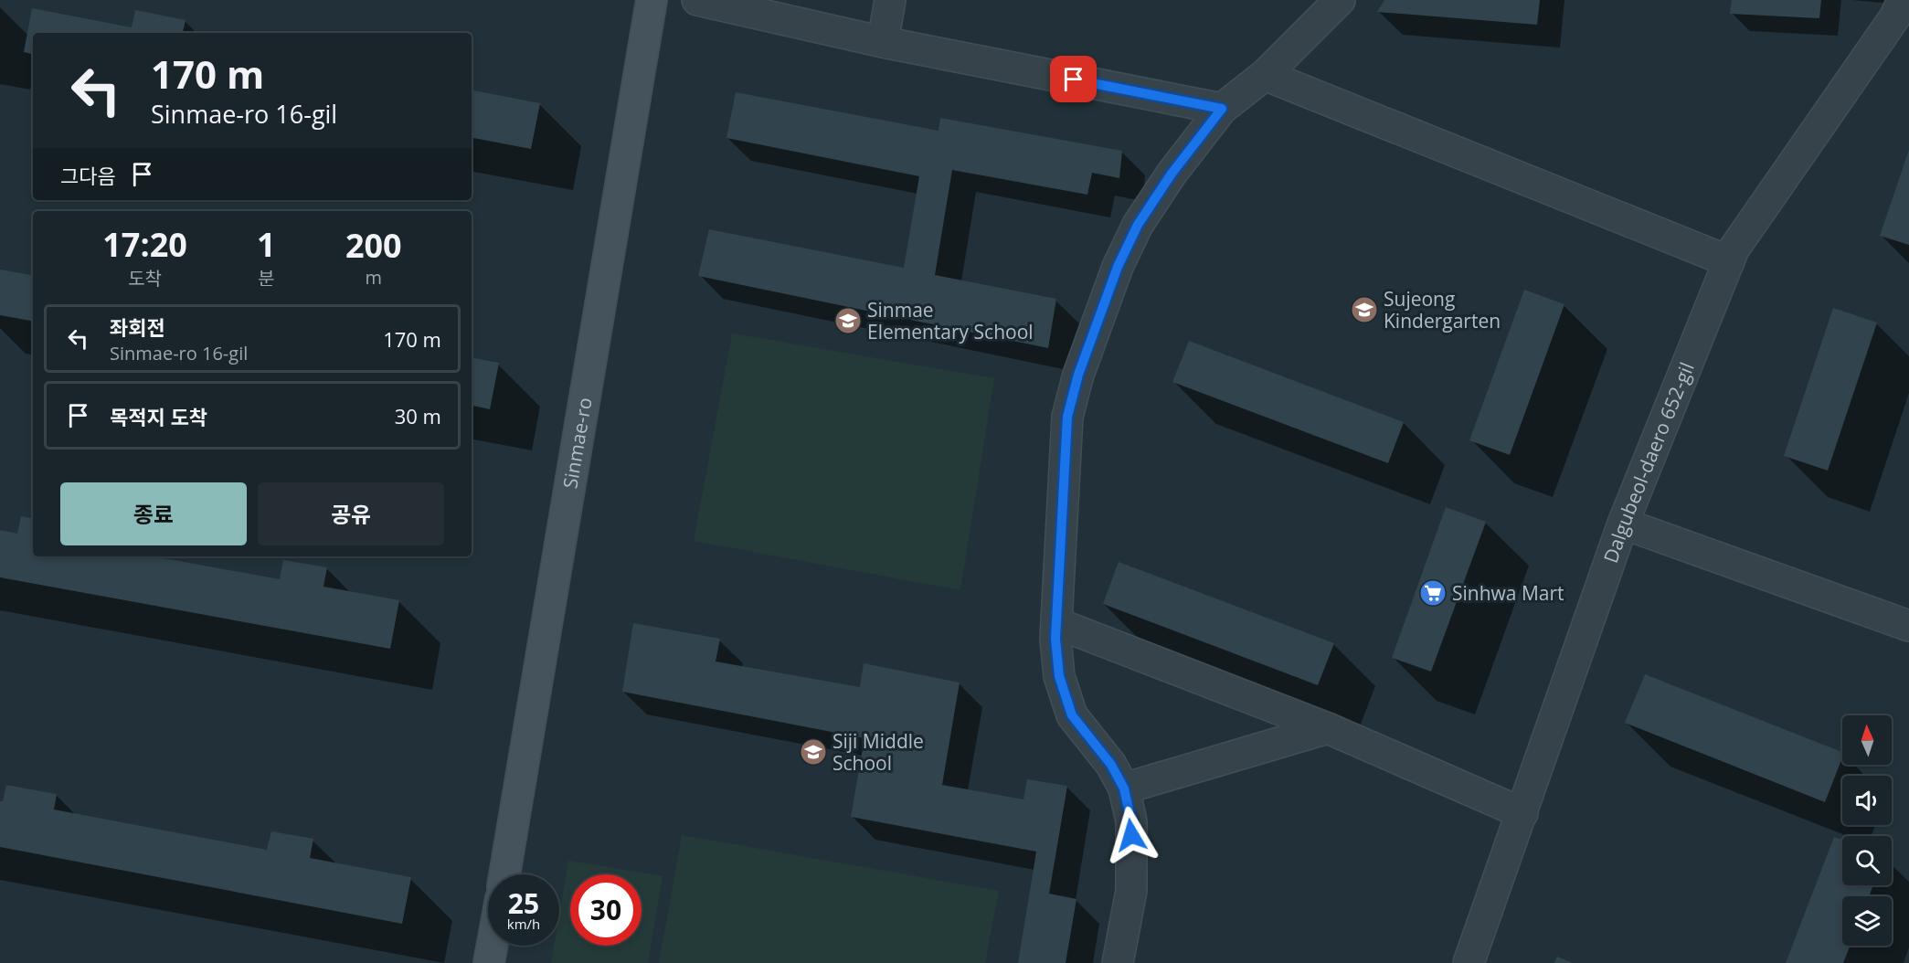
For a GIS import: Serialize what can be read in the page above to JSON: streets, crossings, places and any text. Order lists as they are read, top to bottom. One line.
{"streets":{"street":["Sinmae-ro","Dalgubeol-daero 652-gil"]},"places":{"school or university":["Sujeong Kindergarten","Sinmae Elementary School","Siji Middle School"],"supermarket":["Sinhwa Mart"]},"north":"top","page":{"turn":["170 m","Sinmae-ro 16-gil"],"then":"그다음","eta":["17:20","도착","1","분","200","m"],"list":[{"name":"좌회전","note":"Sinmae-ro 16-gil","value":"170 m"},{"name":"목적지 도착","value":"30 m"}],"buttons":["종료","공유"],"speed":"25 km/h","limit":"30"}}
